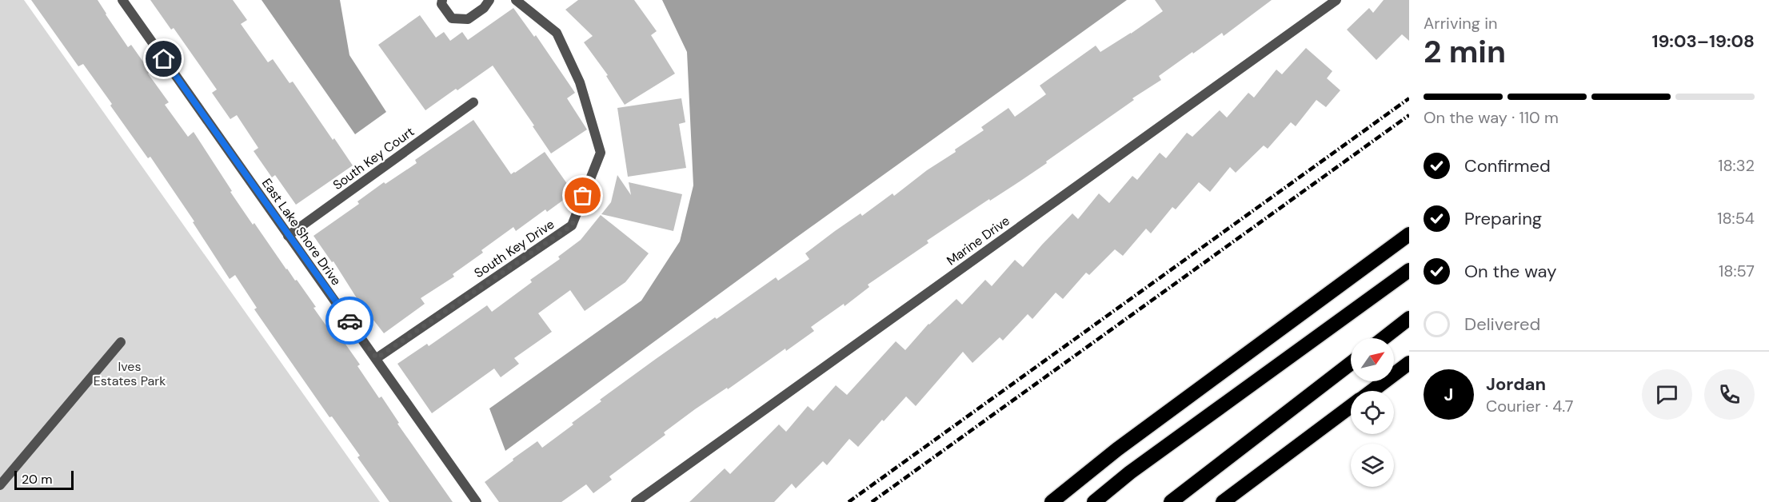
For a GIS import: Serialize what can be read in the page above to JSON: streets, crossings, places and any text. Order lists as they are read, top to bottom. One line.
{"streets":{"street":["South Key Court","East Lake Shore Drive","Marine Drive","South Key Drive"]},"crossings":[["South Key Court","East Lake Shore Drive"],["East Lake Shore Drive","South Key Drive"]],"parks":["Ives Estates Park"],"scale_bar":"20 m","north":"top right","page":{"heading":["2 min","Arriving in","19:03–19:08"],"panel":["Jordan","Courier · 4.7"],"bar":"On the way · 110 m","list":[["Confirmed","18:32"],["Preparing","18:54"],["On the way","18:57"],"Delivered"],"round":"J","scale":"20 m"}}
